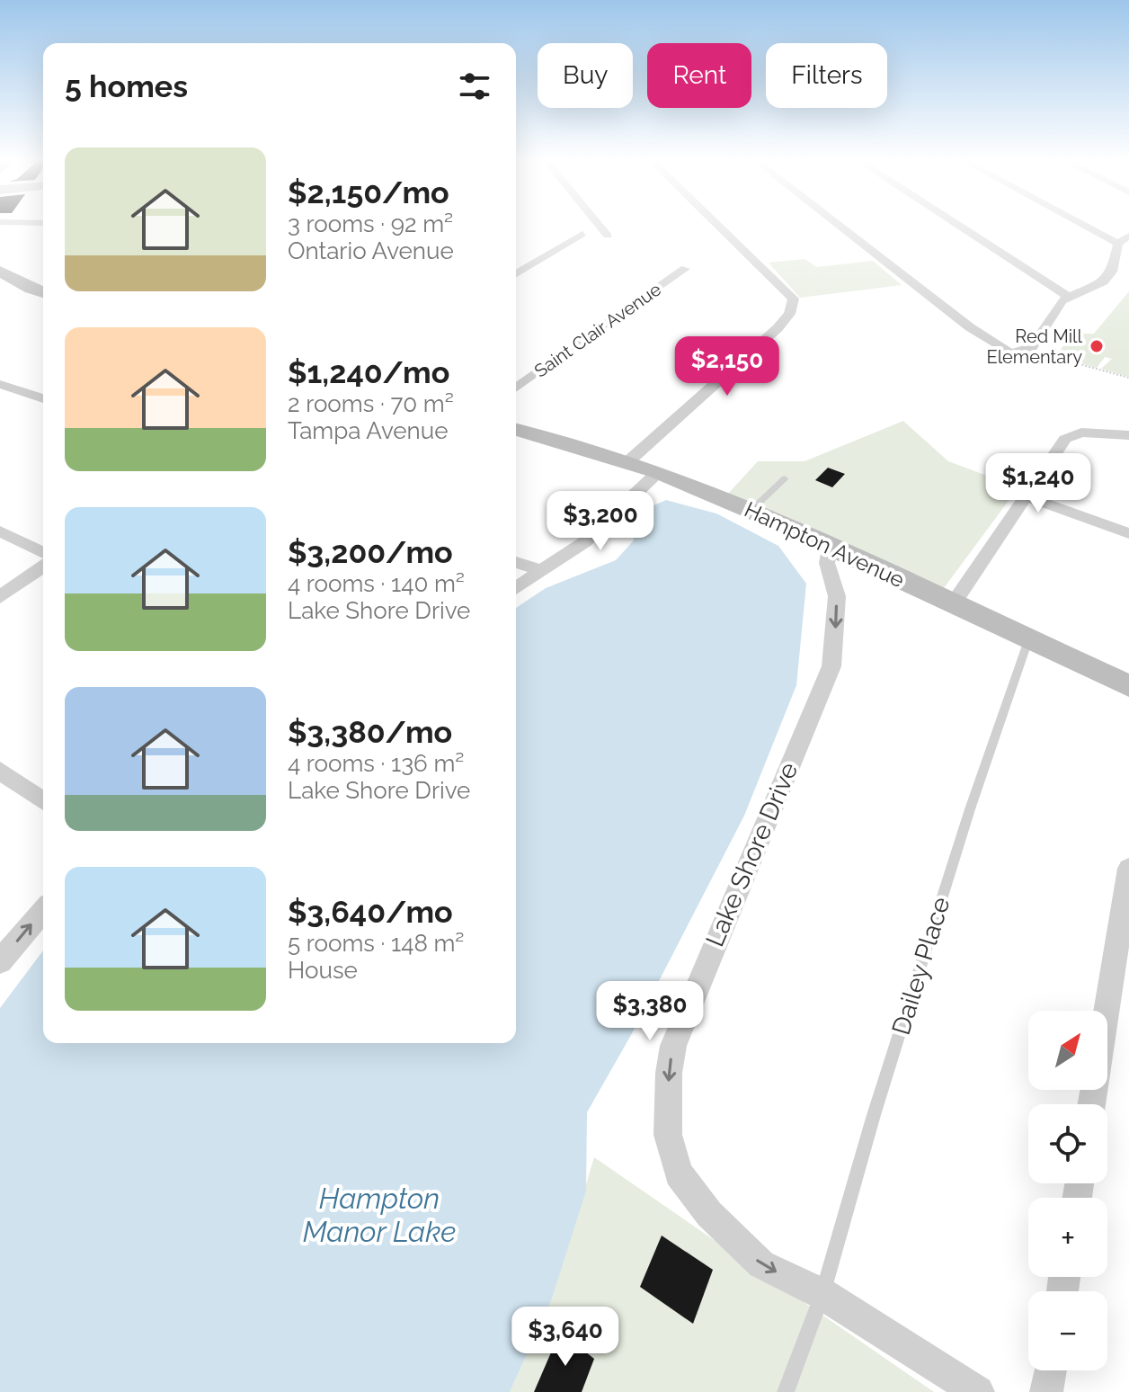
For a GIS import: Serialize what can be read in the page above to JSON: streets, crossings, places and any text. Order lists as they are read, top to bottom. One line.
{"streets":{"street":["Saint Clair Avenue","Hampton Avenue","Lake Shore Drive"],"lane":["Dailey Place"]},"crossings":[["Hampton Avenue","Lake Shore Drive"],["Hampton Avenue","Dailey Place"],["Lake Shore Drive","Dailey Place"]],"one_way":["Lake Shore Drive"],"water":["Hampton Manor Lake"],"places":["Red Mill Elementary"],"north":"top right","page":{"chip":["Buy","Rent","Filters"],"heading":"5 homes","list":[{"name":"$2,150/mo","note":"3 rooms · 92 m² · Ontario Avenue"},{"name":"$1,240/mo","note":"2 rooms · 70 m² · Tampa Avenue"},{"name":"$3,200/mo","note":"4 rooms · 140 m² · Lake Shore Drive"},{"name":"$3,380/mo","note":"4 rooms · 136 m² · Lake Shore Drive"},{"name":"$3,640/mo","note":"5 rooms · 148 m² · House"}],"price":["$2,150","$1,240","$3,200","$3,380","$3,640"],"map_buttons":["+","−"]}}
